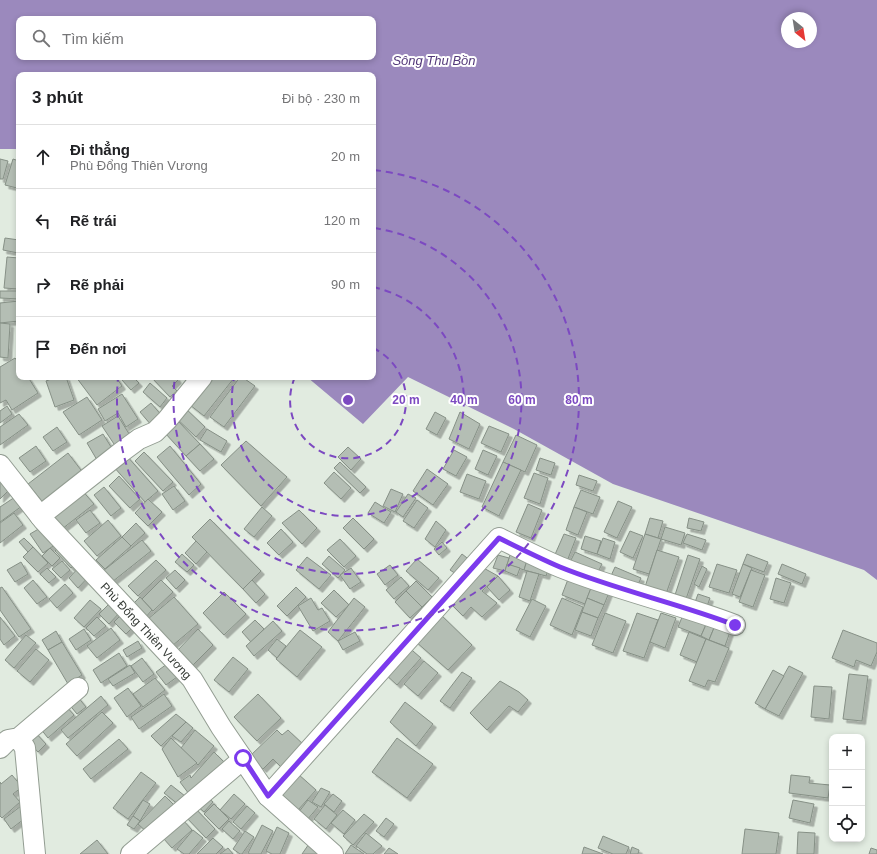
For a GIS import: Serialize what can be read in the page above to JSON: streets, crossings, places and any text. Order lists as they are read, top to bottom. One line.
{"streets":{"street":["Phù Đổng Thiên Vương"]},"water":["Sông Thu Bồn"],"north":"bottom right","page":{"search":"Tìm kiếm","heading":["3 phút","Đi bộ · 230 m"],"list":[["Đi thẳng","Phù Đổng Thiên Vương","20 m"],["Rẽ trái","120 m"],["Rẽ phải","90 m"],"Đến nơi"],"map_buttons":["+","−"]},"rings":["20 m","40 m","60 m","80 m"]}
